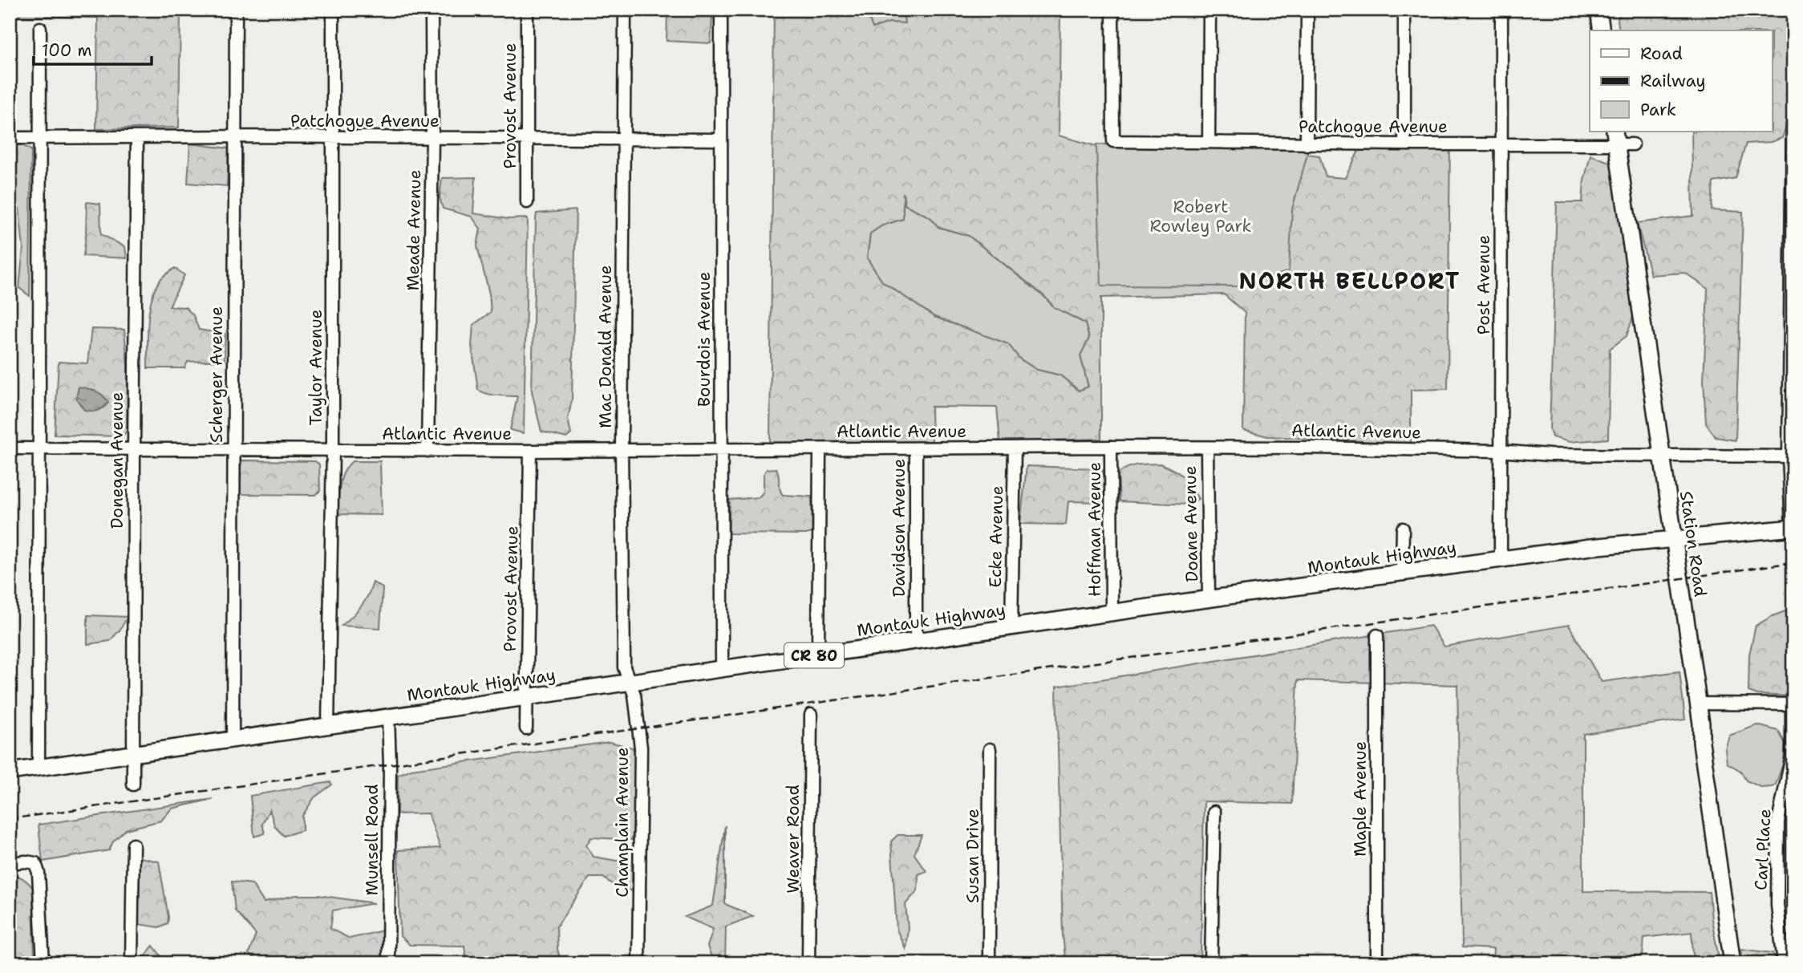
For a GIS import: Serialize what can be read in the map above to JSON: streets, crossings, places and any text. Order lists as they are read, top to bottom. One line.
{"streets":{"main road":["Station Road","Montauk Highway","CR 80"],"street":["Provost Avenue","Patchogue Avenue","Meade Avenue","Post Avenue","Bourdois Avenue","Mac Donald Avenue","Taylor Avenue","Scherger Avenue","Atlantic Avenue","Donegan Avenue","Doane Avenue","Davidson Avenue","Hoffman Avenue","Ecke Avenue","Maple Avenue","Champlain Avenue","Weaver Road","Munsell Road","Carl Place","Susan Drive"]},"crossings":[["Provost Avenue","Patchogue Avenue"],["Provost Avenue","Atlantic Avenue"],["Provost Avenue","Montauk Highway"],["Patchogue Avenue","Meade Avenue"],["Patchogue Avenue","Post Avenue"],["Patchogue Avenue","Bourdois Avenue"],["Patchogue Avenue","Mac Donald Avenue"],["Patchogue Avenue","Taylor Avenue"],["Patchogue Avenue","Scherger Avenue"],["Patchogue Avenue","Donegan Avenue"],["Patchogue Avenue","Station Road"],["Meade Avenue","Atlantic Avenue"],["Post Avenue","Atlantic Avenue"],["Post Avenue","Montauk Highway"],["Bourdois Avenue","Atlantic Avenue"],["Bourdois Avenue","Montauk Highway"],["Mac Donald Avenue","Atlantic Avenue"],["Mac Donald Avenue","Montauk Highway"],["Mac Donald Avenue","Champlain Avenue"],["Taylor Avenue","Atlantic Avenue"],["Taylor Avenue","Montauk Highway"],["Scherger Avenue","Atlantic Avenue"],["Scherger Avenue","Montauk Highway"],["Atlantic Avenue","Donegan Avenue"],["Atlantic Avenue","Doane Avenue"],["Atlantic Avenue","Davidson Avenue"],["Atlantic Avenue","Hoffman Avenue"],["Atlantic Avenue","Ecke Avenue"],["Atlantic Avenue","Station Road"],["Donegan Avenue","Montauk Highway"],["Doane Avenue","Montauk Highway"],["Davidson Avenue","Montauk Highway"],["Hoffman Avenue","Montauk Highway"],["Ecke Avenue","Montauk Highway"],["Station Road","Montauk Highway"],["Montauk Highway","Champlain Avenue"],["Montauk Highway","Munsell Road"]],"districts":["NORTH BELLPORT"],"parks":["Robert Rowley Park"],"legend":["Road","Railway","Park"],"scale_bar":"100 m"}
